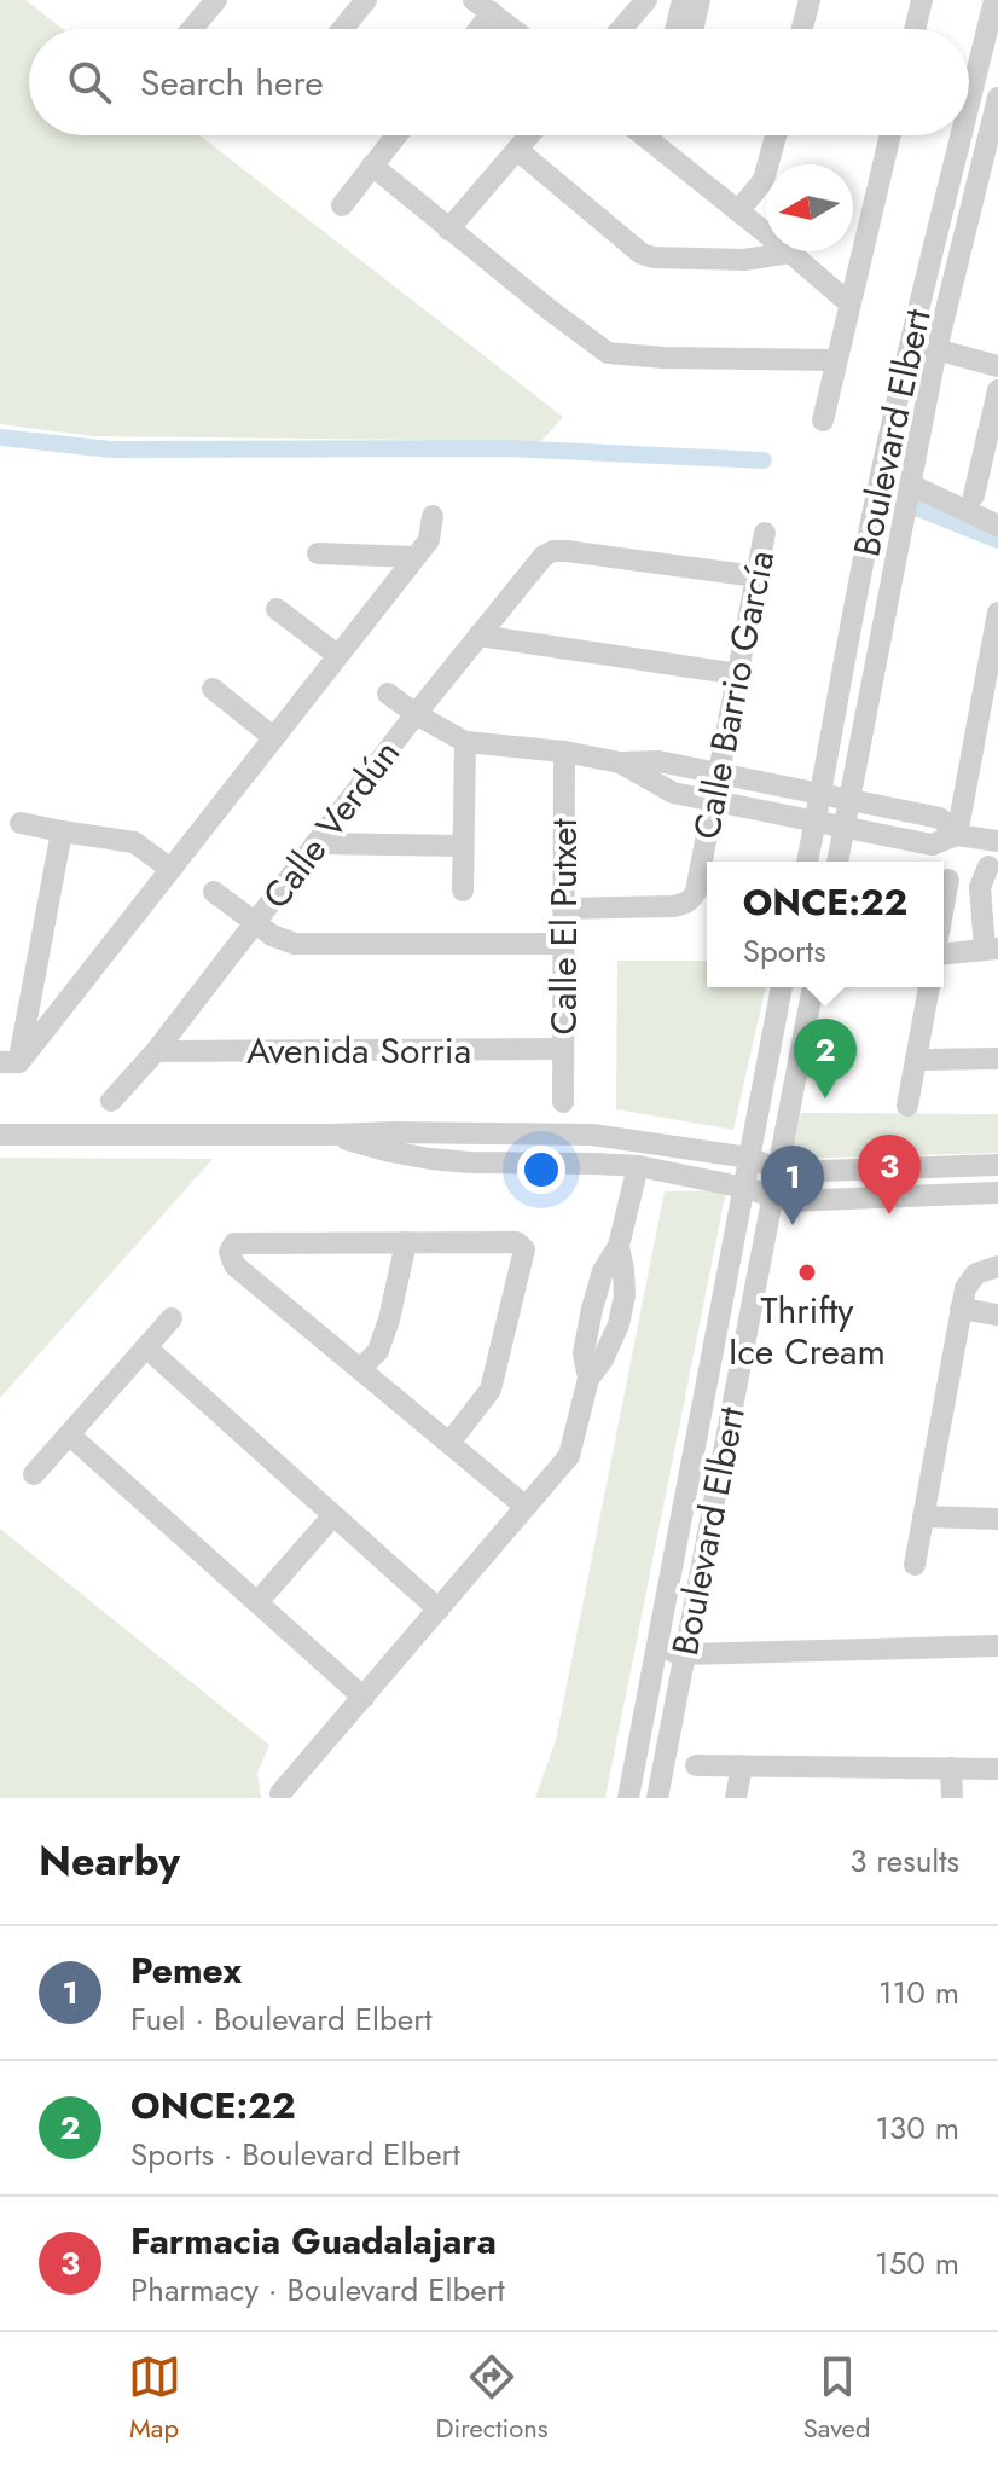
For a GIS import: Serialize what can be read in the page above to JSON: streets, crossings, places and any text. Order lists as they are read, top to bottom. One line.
{"streets":{"street":["Boulevard Elbert","Calle Barrio García","Calle Verdún","Calle El Putxet","Avenida Sorria"]},"crossings":[["Calle Barrio García","Calle Verdún"],["Calle Barrio García","Calle El Putxet"],["Calle Verdún","Avenida Sorria"],["Calle El Putxet","Avenida Sorria"]],"places":["Thrifty Ice Cream"],"north":"left","page":{"search":"Search here","popup":["ONCE:22","Sports"],"pins":["2","3","1"],"heading":["Nearby","3 results"],"list":[{"mark":"1","name":"Pemex","note":"Fuel · Boulevard Elbert","value":"110 m"},{"mark":"2","name":"ONCE:22","note":"Sports · Boulevard Elbert","value":"130 m"},{"mark":"3","name":"Farmacia Guadalajara","note":"Pharmacy · Boulevard Elbert","value":"150 m"}],"nav":["Map","Directions","Saved"]}}
